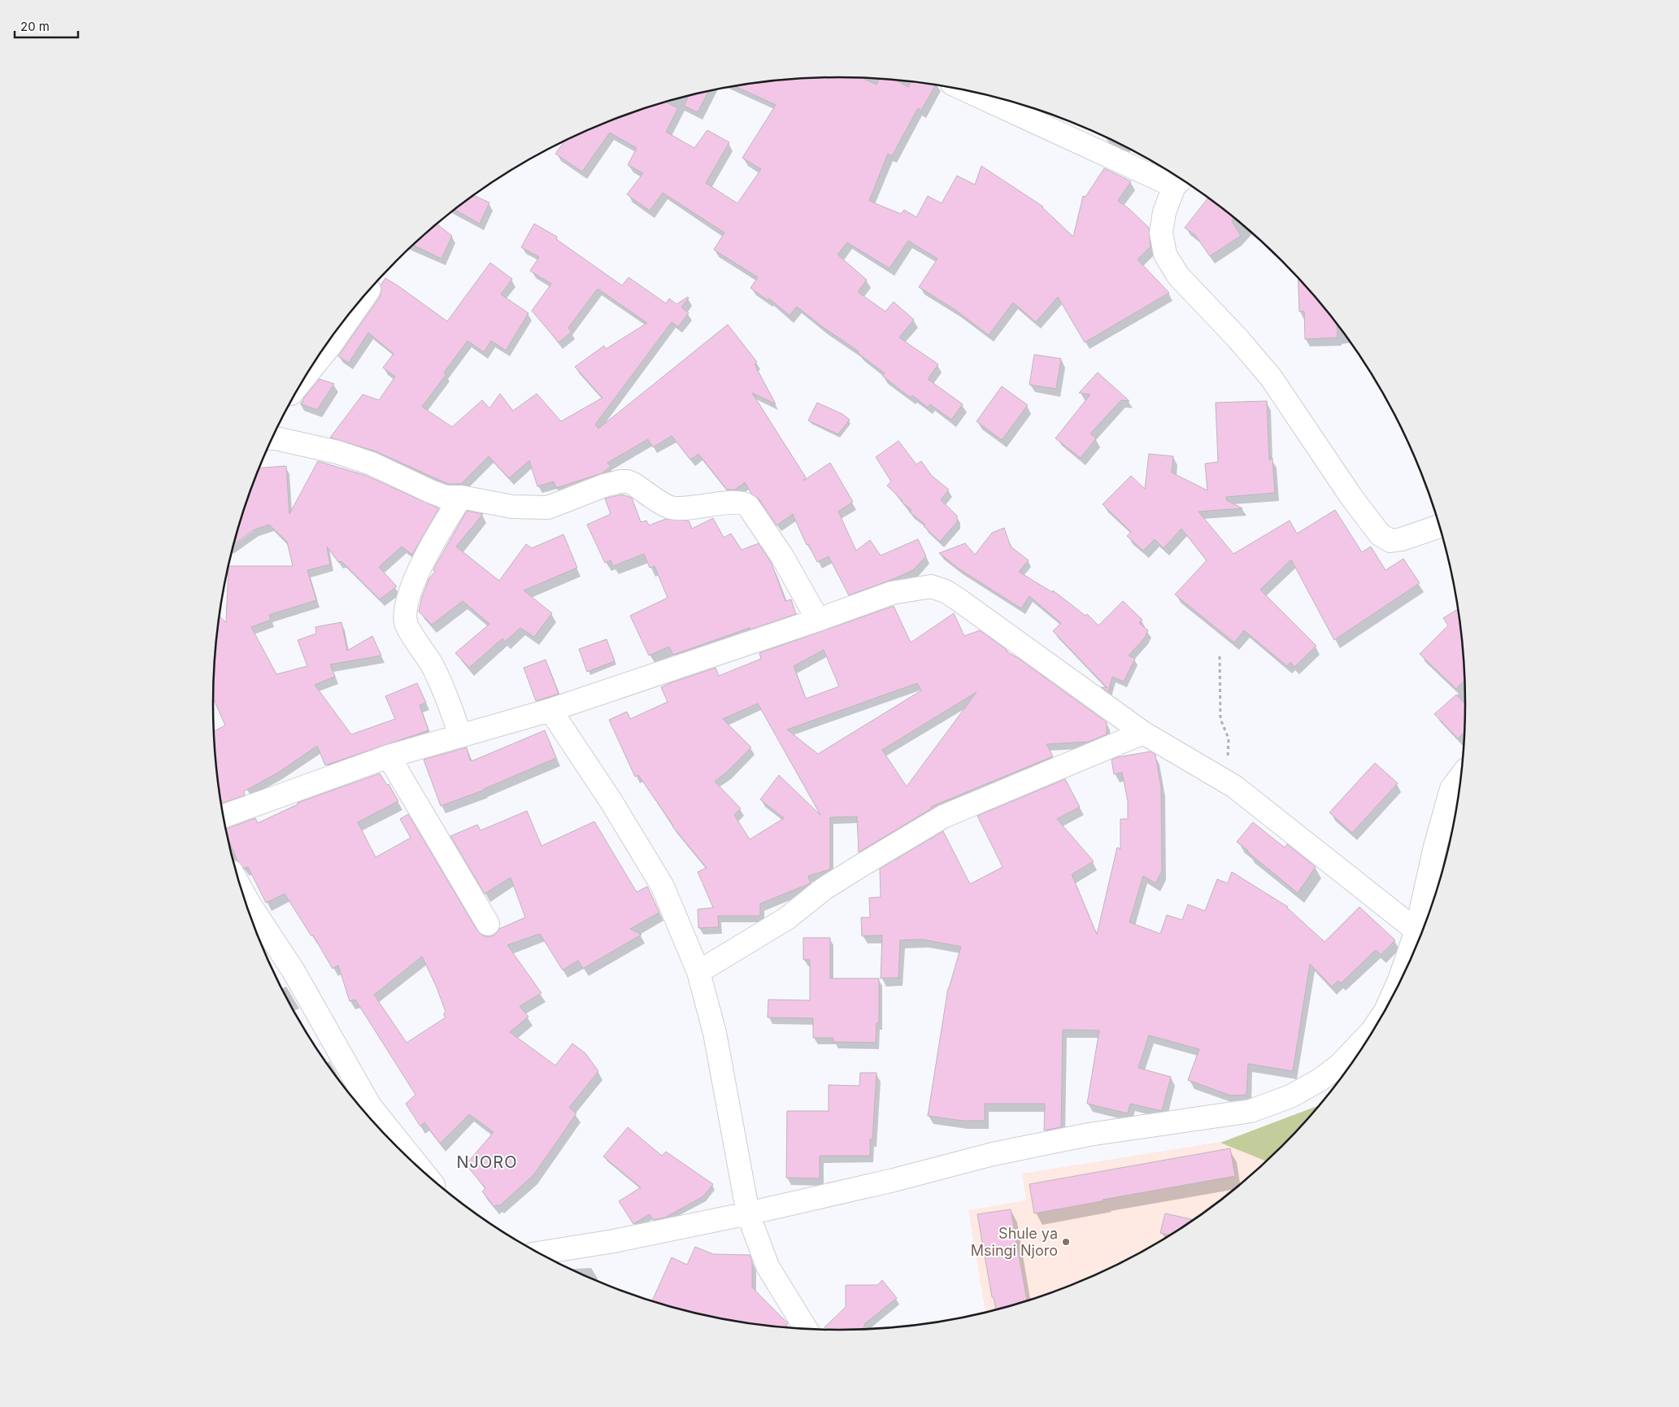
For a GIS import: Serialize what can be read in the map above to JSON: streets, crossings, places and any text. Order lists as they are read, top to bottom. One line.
{"districts":["NJORO"],"places":["Shule ya Msingi Njoro"],"scale_bar":"20 m"}
